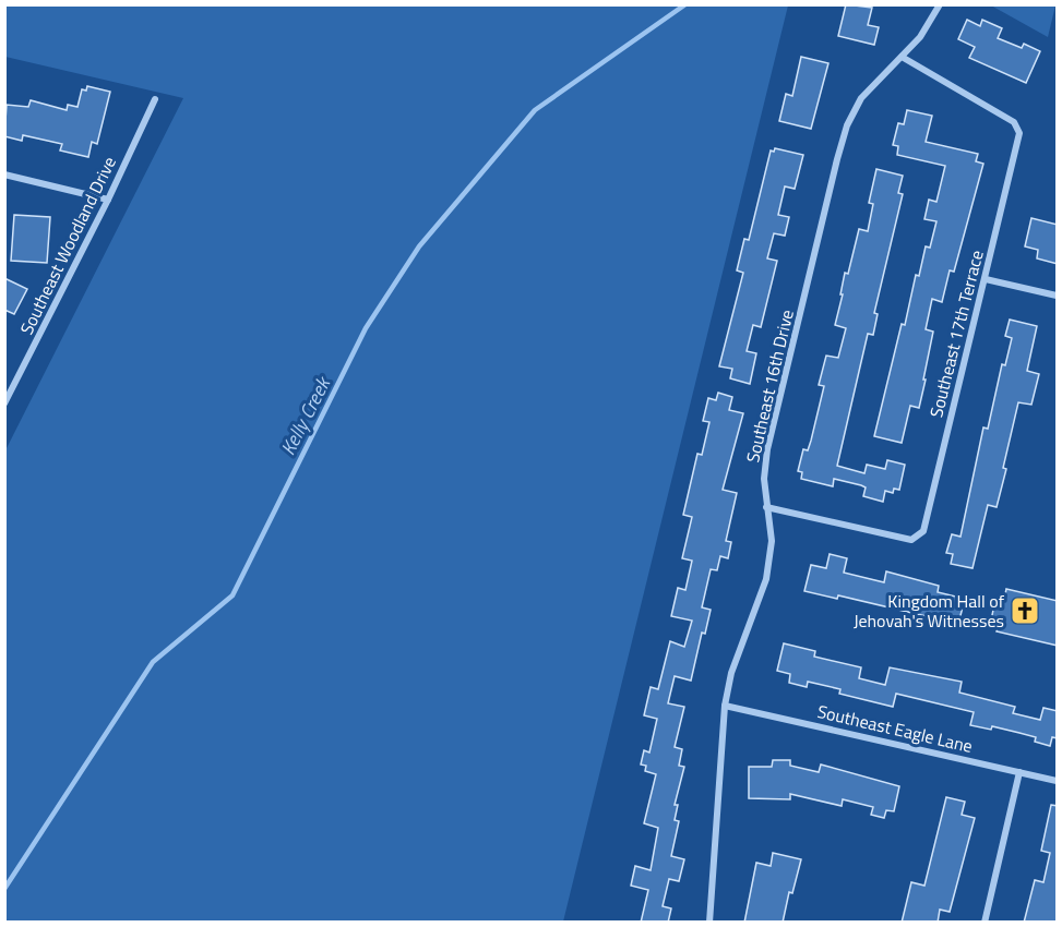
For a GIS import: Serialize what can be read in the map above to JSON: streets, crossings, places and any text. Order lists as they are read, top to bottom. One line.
{"streets":{"street":["Southeast Woodland Drive","Southeast 17th Terrace","Southeast 16th Drive","Southeast Eagle Lane"]},"crossings":[["Southeast 17th Terrace","Southeast 16th Drive"],["Southeast 16th Drive","Southeast Eagle Lane"]],"water":["Kelly Creek"],"places":{"church":["Kingdom Hall of Jehovah's Witnesses"]}}
